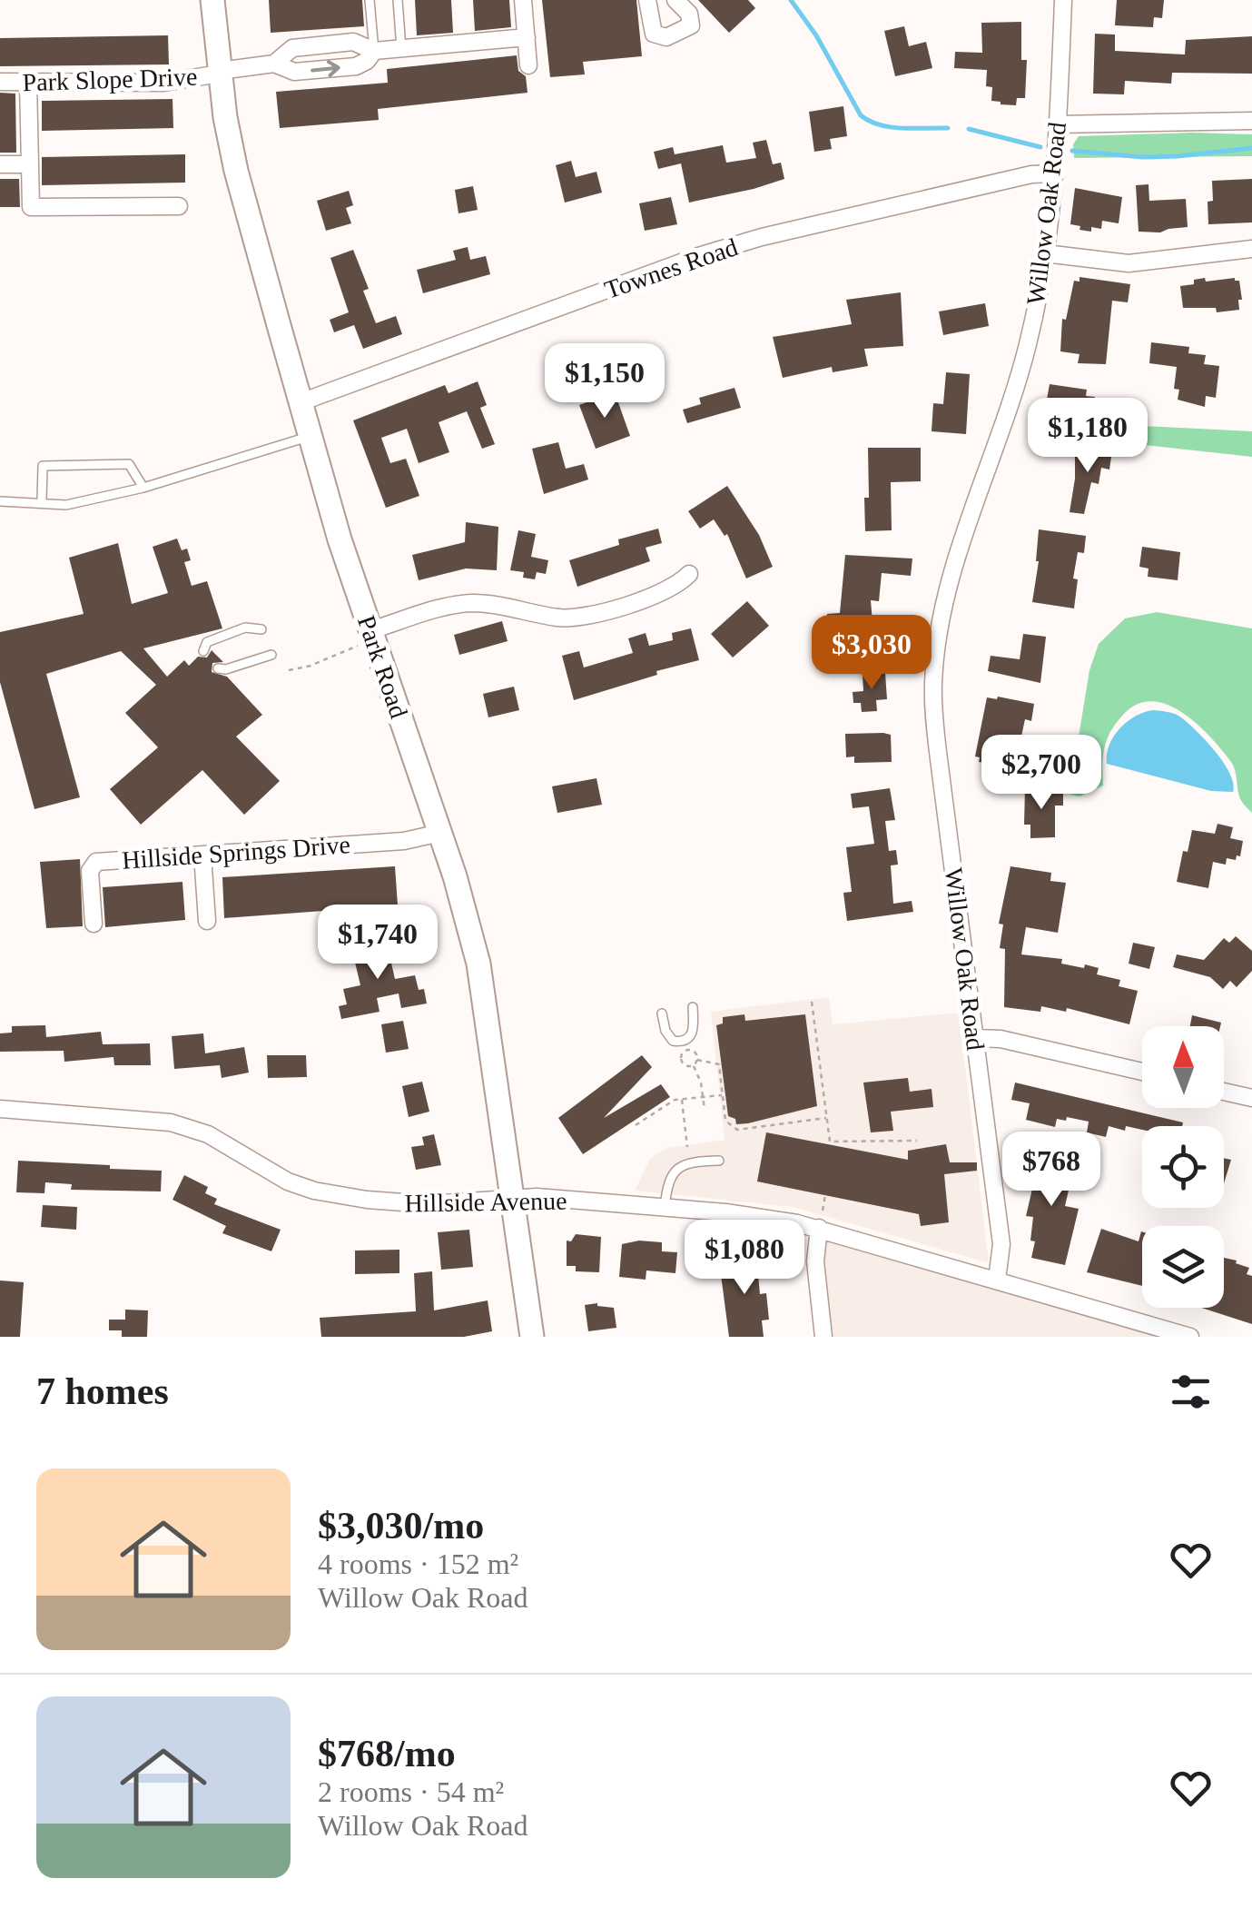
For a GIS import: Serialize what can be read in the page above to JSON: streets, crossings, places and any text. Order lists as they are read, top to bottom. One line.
{"streets":{"main road":["Park Road"],"street":["Park Slope Drive","Willow Oak Road","Townes Road","Hillside Springs Drive","Hillside Avenue"]},"crossings":[["Park Slope Drive","Park Road"],["Willow Oak Road","Townes Road"],["Willow Oak Road","Hillside Avenue"],["Townes Road","Park Road"],["Park Road","Hillside Springs Drive"],["Park Road","Hillside Avenue"]],"north":"top","page":{"price":["$1,150","$1,180","$3,030","$2,700","$1,740","$768","$1,080"],"heading":"7 homes","list":[{"name":"$3,030/mo","note":"4 rooms · 152 m² · Willow Oak Road"},{"name":"$768/mo","note":"2 rooms · 54 m² · Willow Oak Road"}]}}
